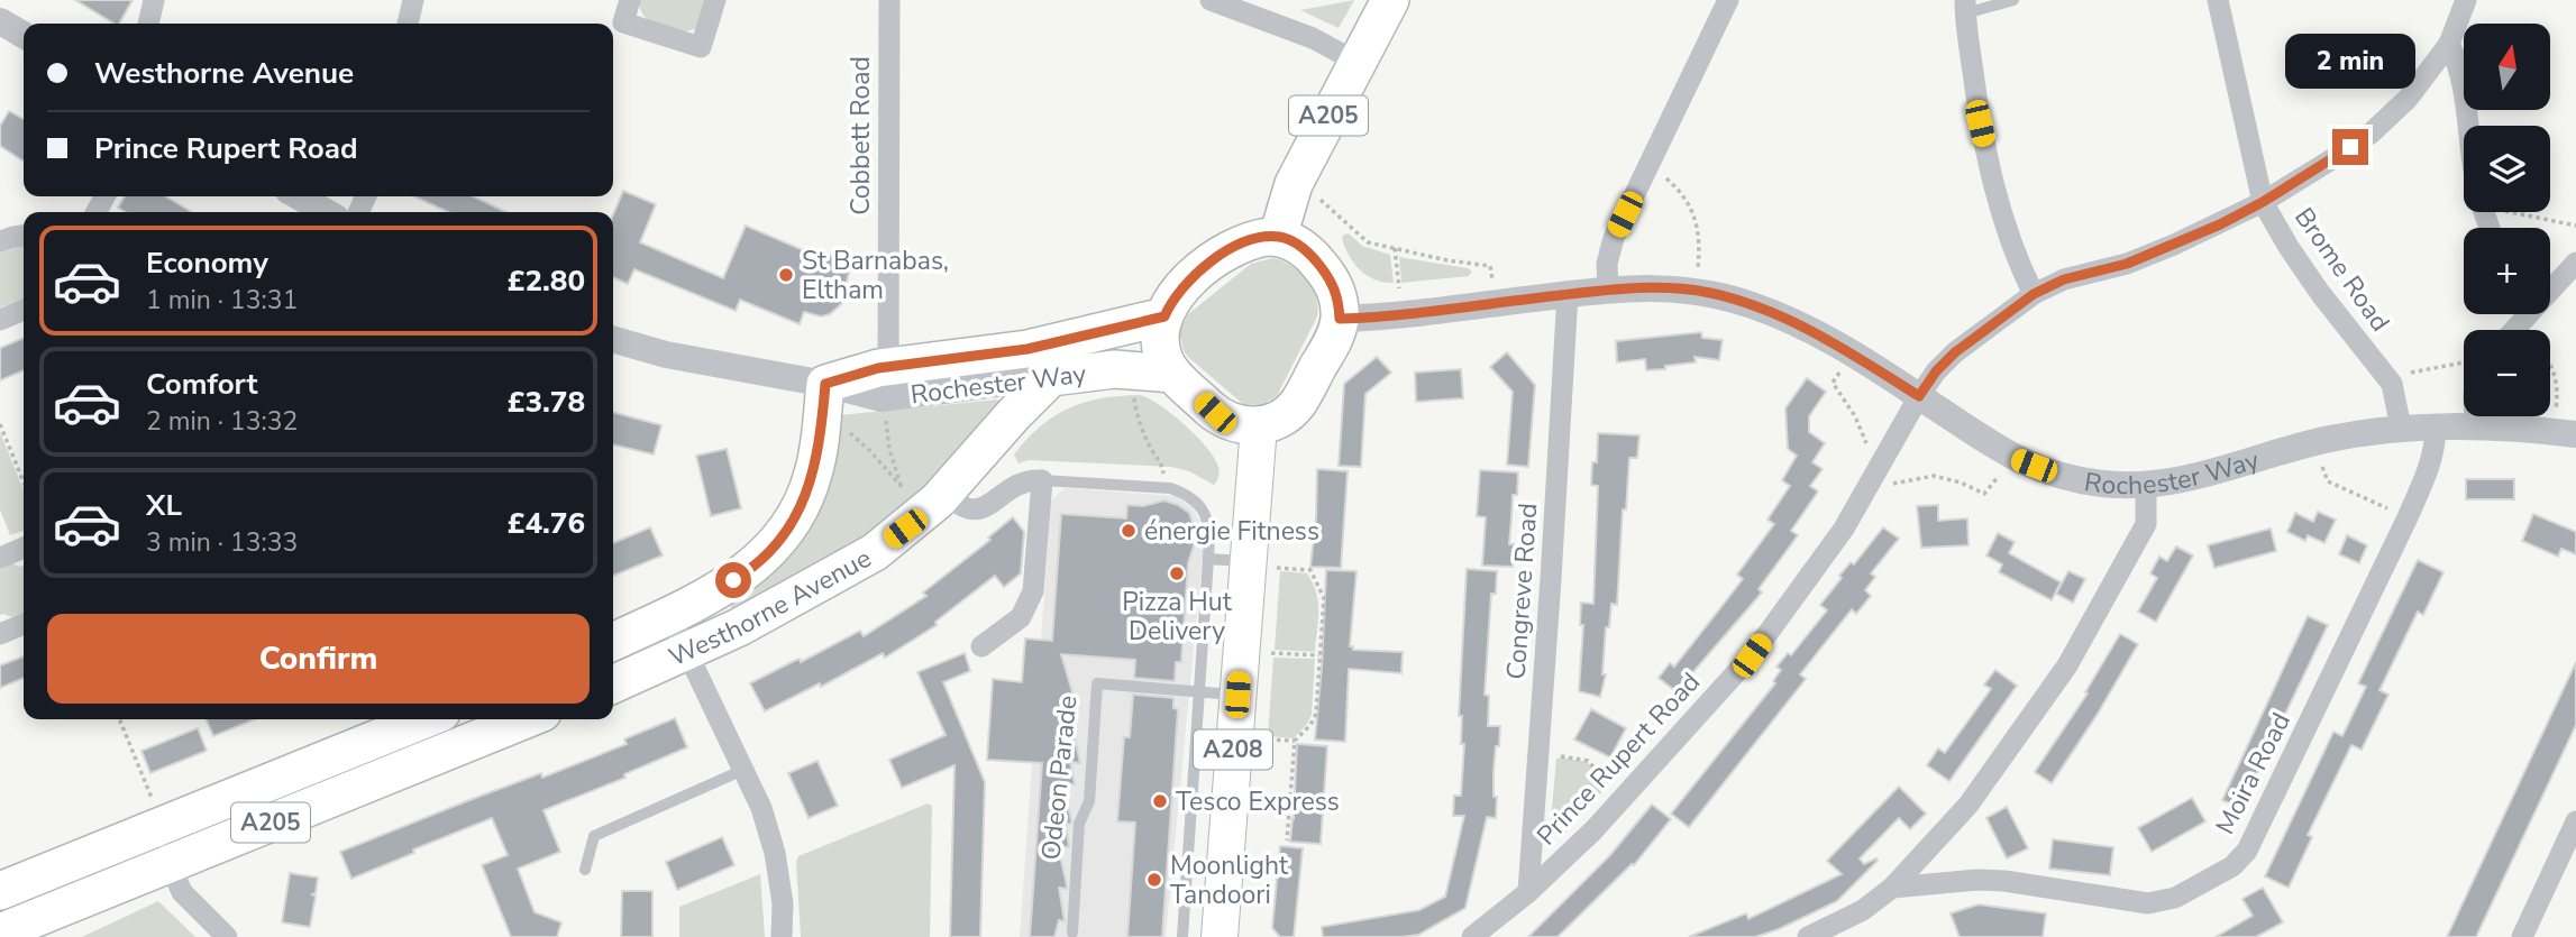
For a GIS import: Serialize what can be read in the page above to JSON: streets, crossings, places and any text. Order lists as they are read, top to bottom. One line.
{"streets":{"highway":["A205","Rochester Way","Westhorne Avenue"],"main road":["A208"],"street":["Cobbett Road","Brome Road","Congreve Road","Prince Rupert Road","Moira Road"],"lane":["Odeon Parade"]},"crossings":[["A205","Rochester Way"],["A205","A208"],["Cobbett Road","Rochester Way"],["Brome Road","Rochester Way"],["Brome Road","Prince Rupert Road"],["Rochester Way","Congreve Road"],["Rochester Way","Westhorne Avenue"],["Rochester Way","A208"],["Rochester Way","Prince Rupert Road"],["Rochester Way","Moira Road"],["Congreve Road","Prince Rupert Road"],["A208","Odeon Parade"]],"places":["St Barnabas, Eltham","énergie Fitness","Pizza Hut Delivery","Tesco Express","Moonlight Tandoori"],"north":"top","page":{"map_buttons":["+","−"],"banner":["Westhorne Avenue","Prince Rupert Road"],"bubble":"2 min","list":[{"name":"Economy","note":"1 min · 13:31","value":"£2.80"},{"name":"Comfort","note":"2 min · 13:32","value":"£3.78"},{"name":"XL","note":"3 min · 13:33","value":"£4.76"}],"buttons":"Confirm"}}
